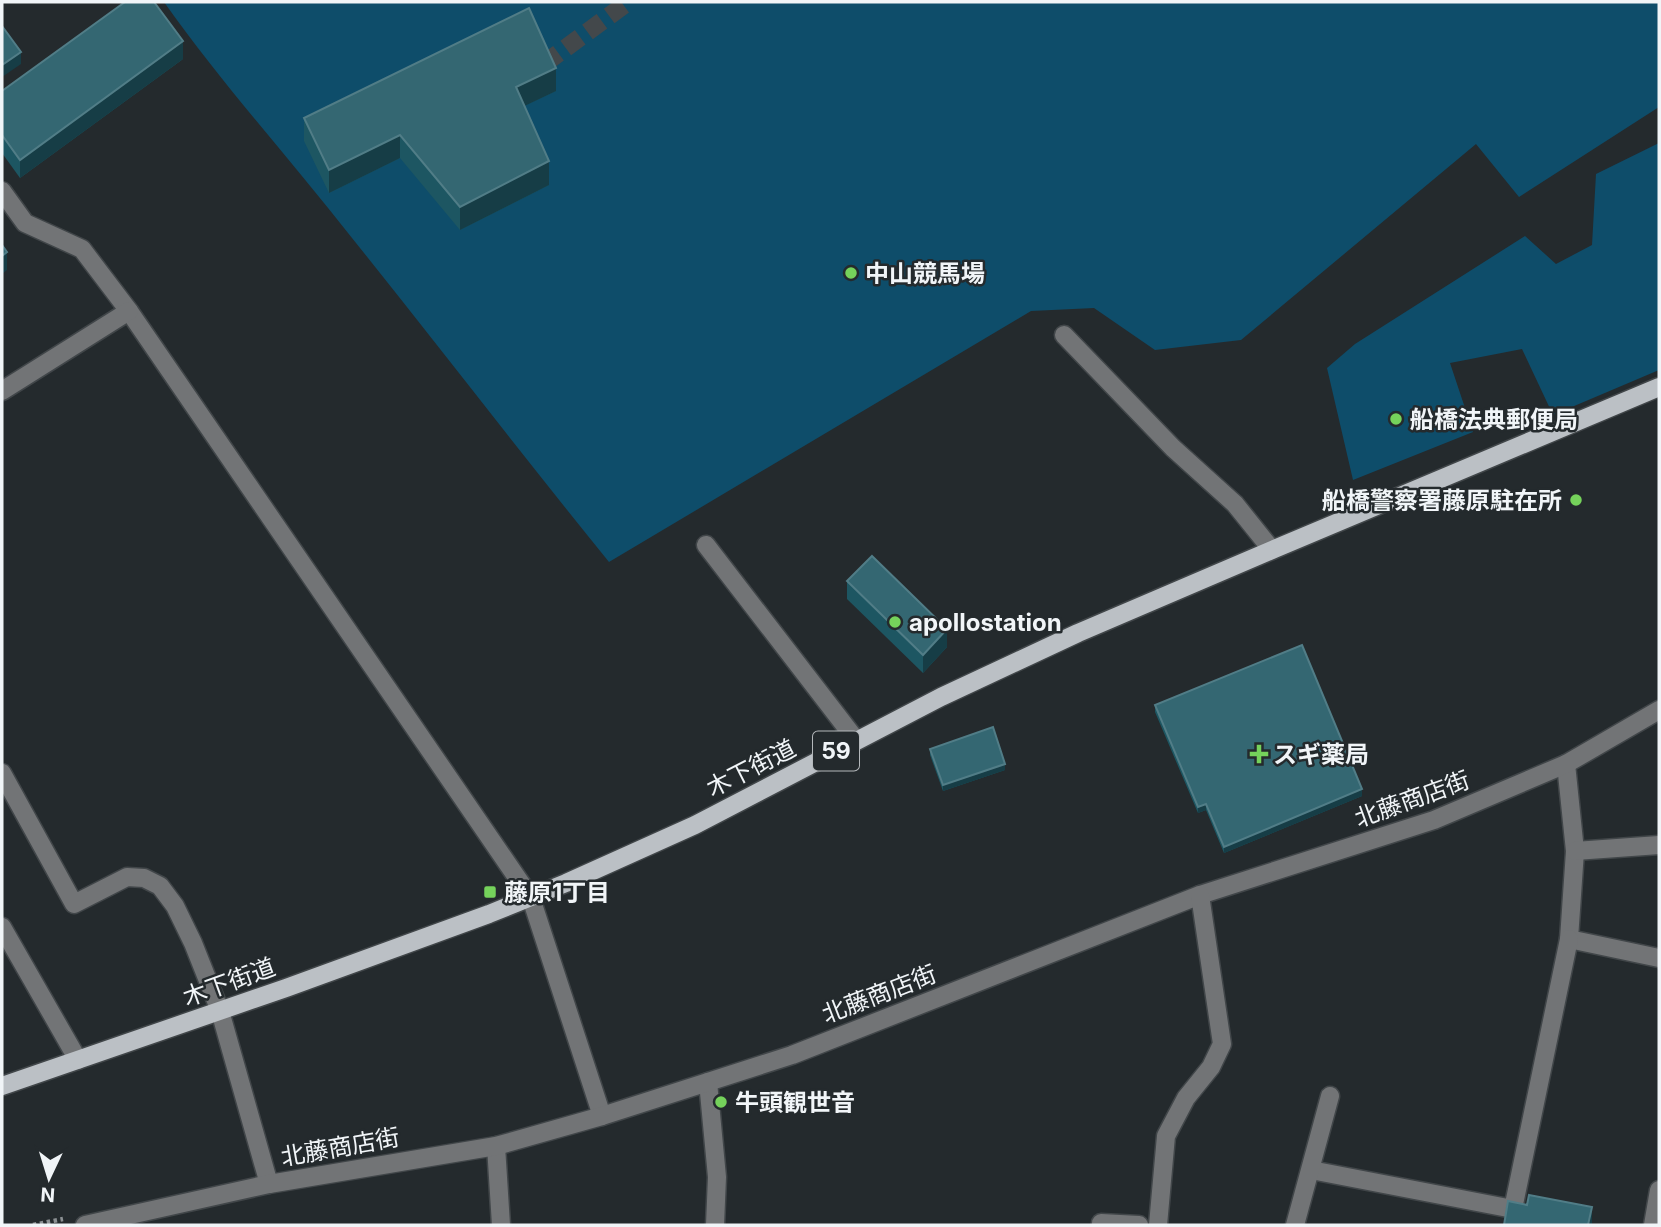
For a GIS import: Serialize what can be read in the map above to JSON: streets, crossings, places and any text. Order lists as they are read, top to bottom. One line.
{"streets":{"main road":["59","木下街道"],"street":["北藤商店街"]},"places":{"other":["中山競馬場","船橋法典郵便局","船橋警察署藤原駐在所","apollostation","牛頭観世音"],"health":["スギ薬局"],"transit":["藤原1丁目"]},"north":"bottom"}
